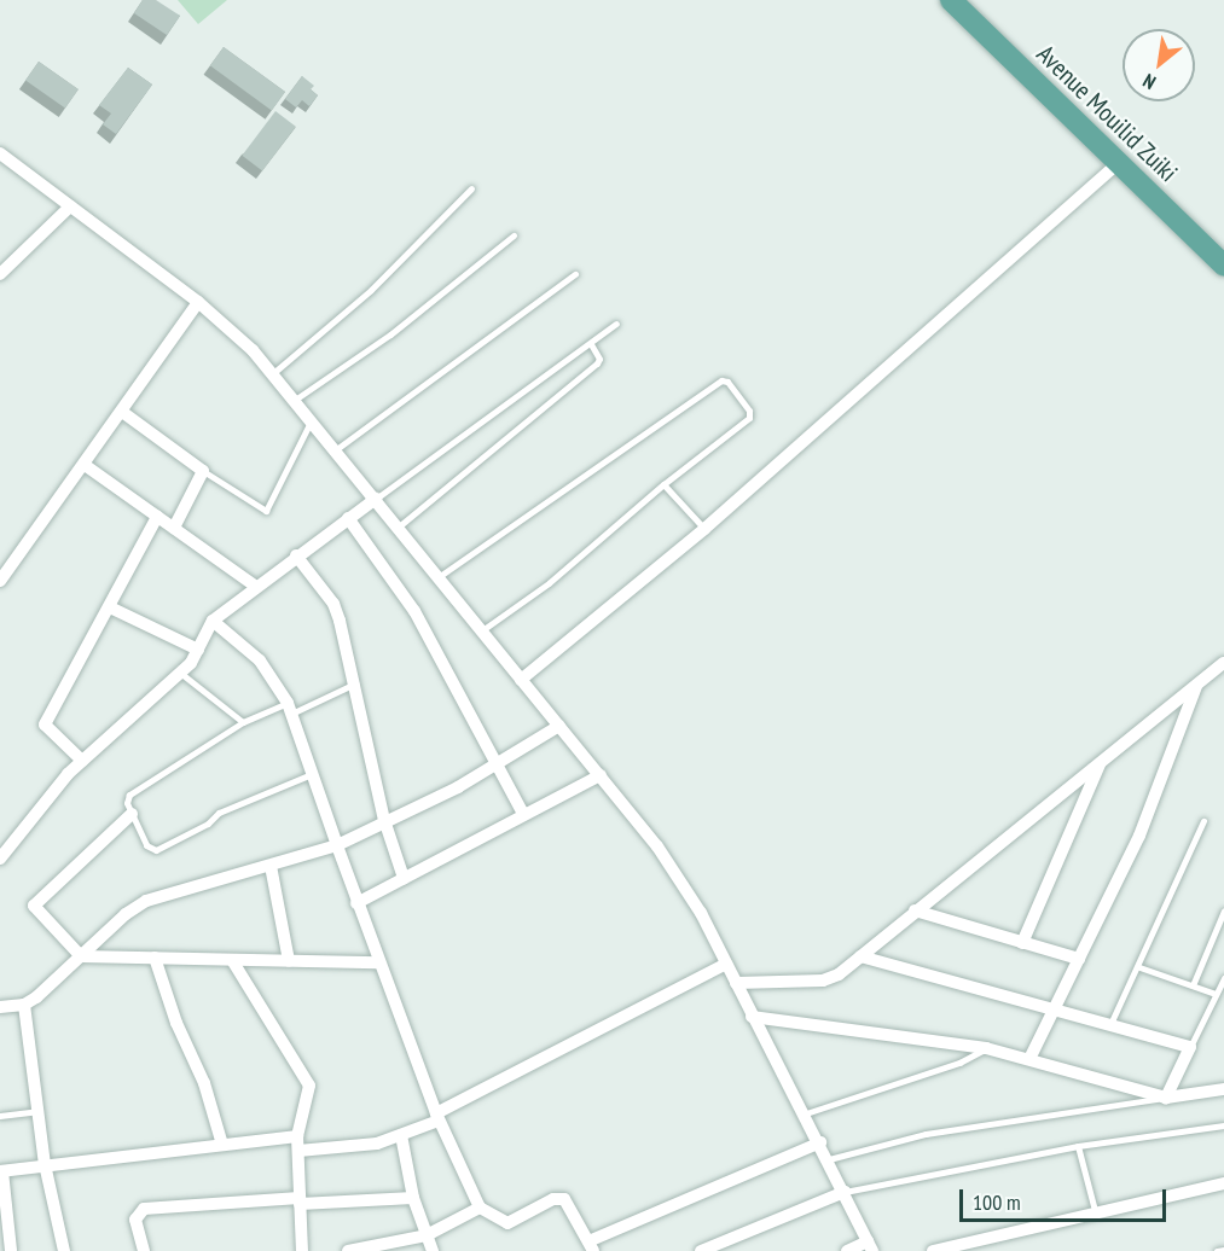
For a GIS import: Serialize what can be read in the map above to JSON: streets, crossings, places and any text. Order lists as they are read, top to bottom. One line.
{"streets":{"main road":["Avenue Mouilid Zuiki"]},"scale_bar":"100 m","north":"bottom left"}
